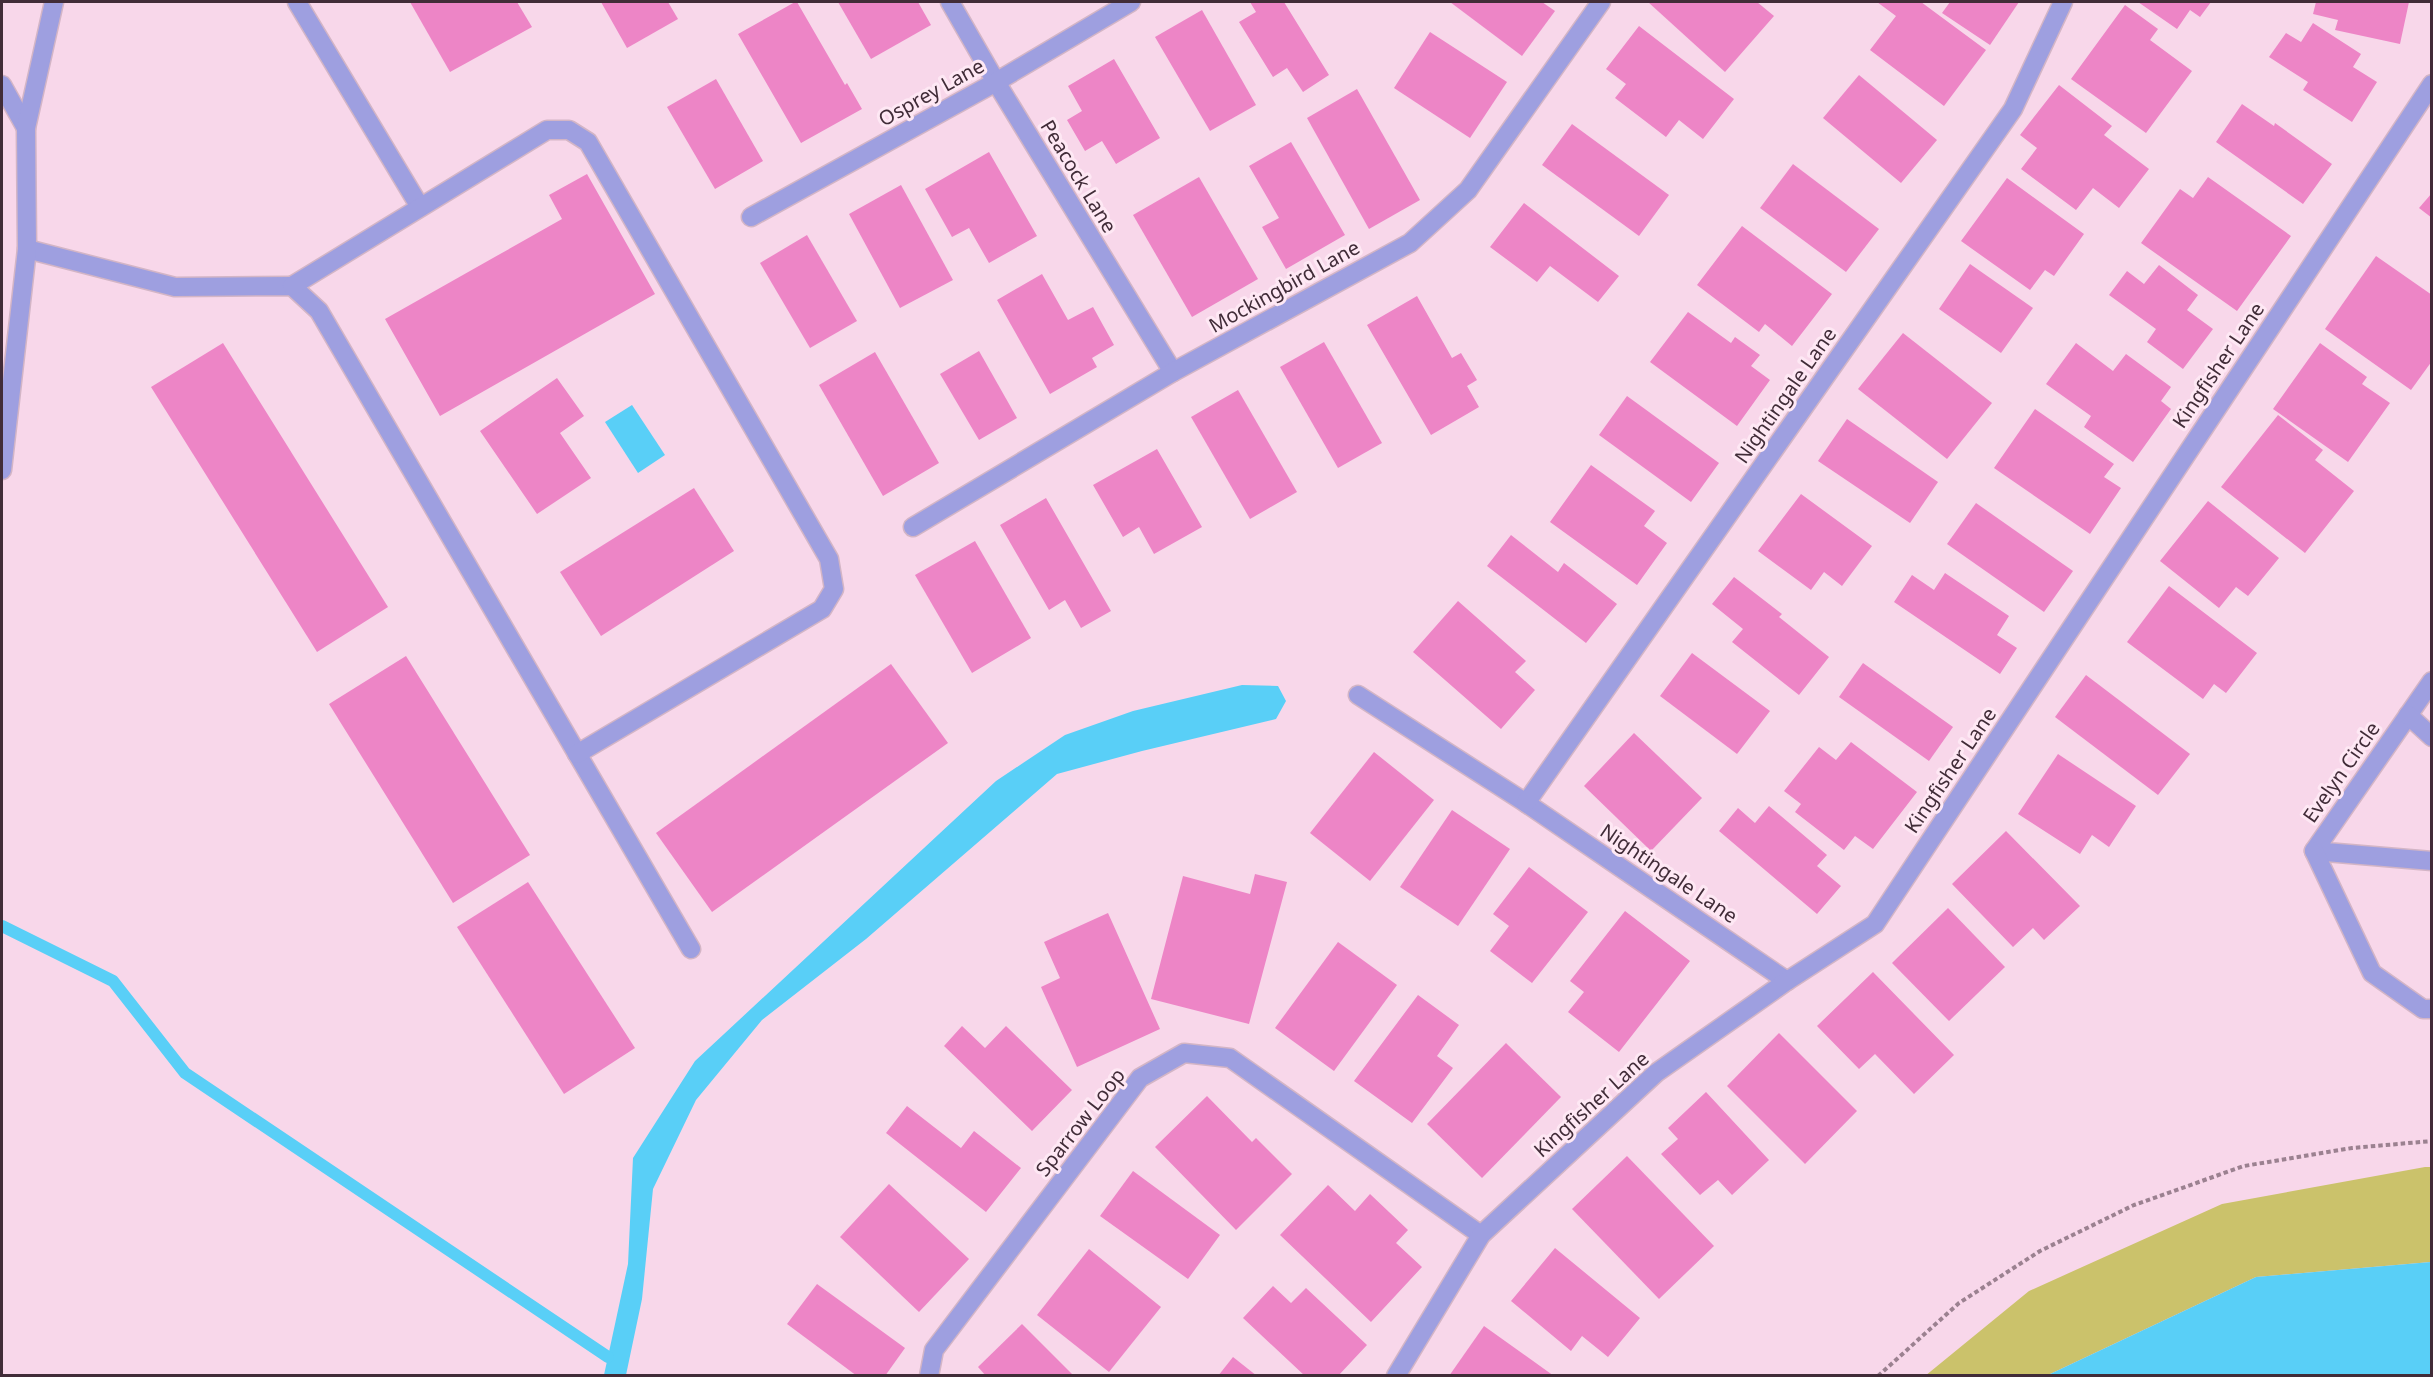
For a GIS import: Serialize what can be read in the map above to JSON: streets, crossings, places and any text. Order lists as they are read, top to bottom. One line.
{"streets":{"street":["Osprey Lane","Peacock Lane","Mockingbird Lane","Kingfisher Lane","Nightingale Lane","Evelyn Circle","Sparrow Loop"]},"crossings":[["Osprey Lane","Peacock Lane"],["Peacock Lane","Mockingbird Lane"],["Kingfisher Lane","Nightingale Lane"],["Kingfisher Lane","Sparrow Loop"]]}
